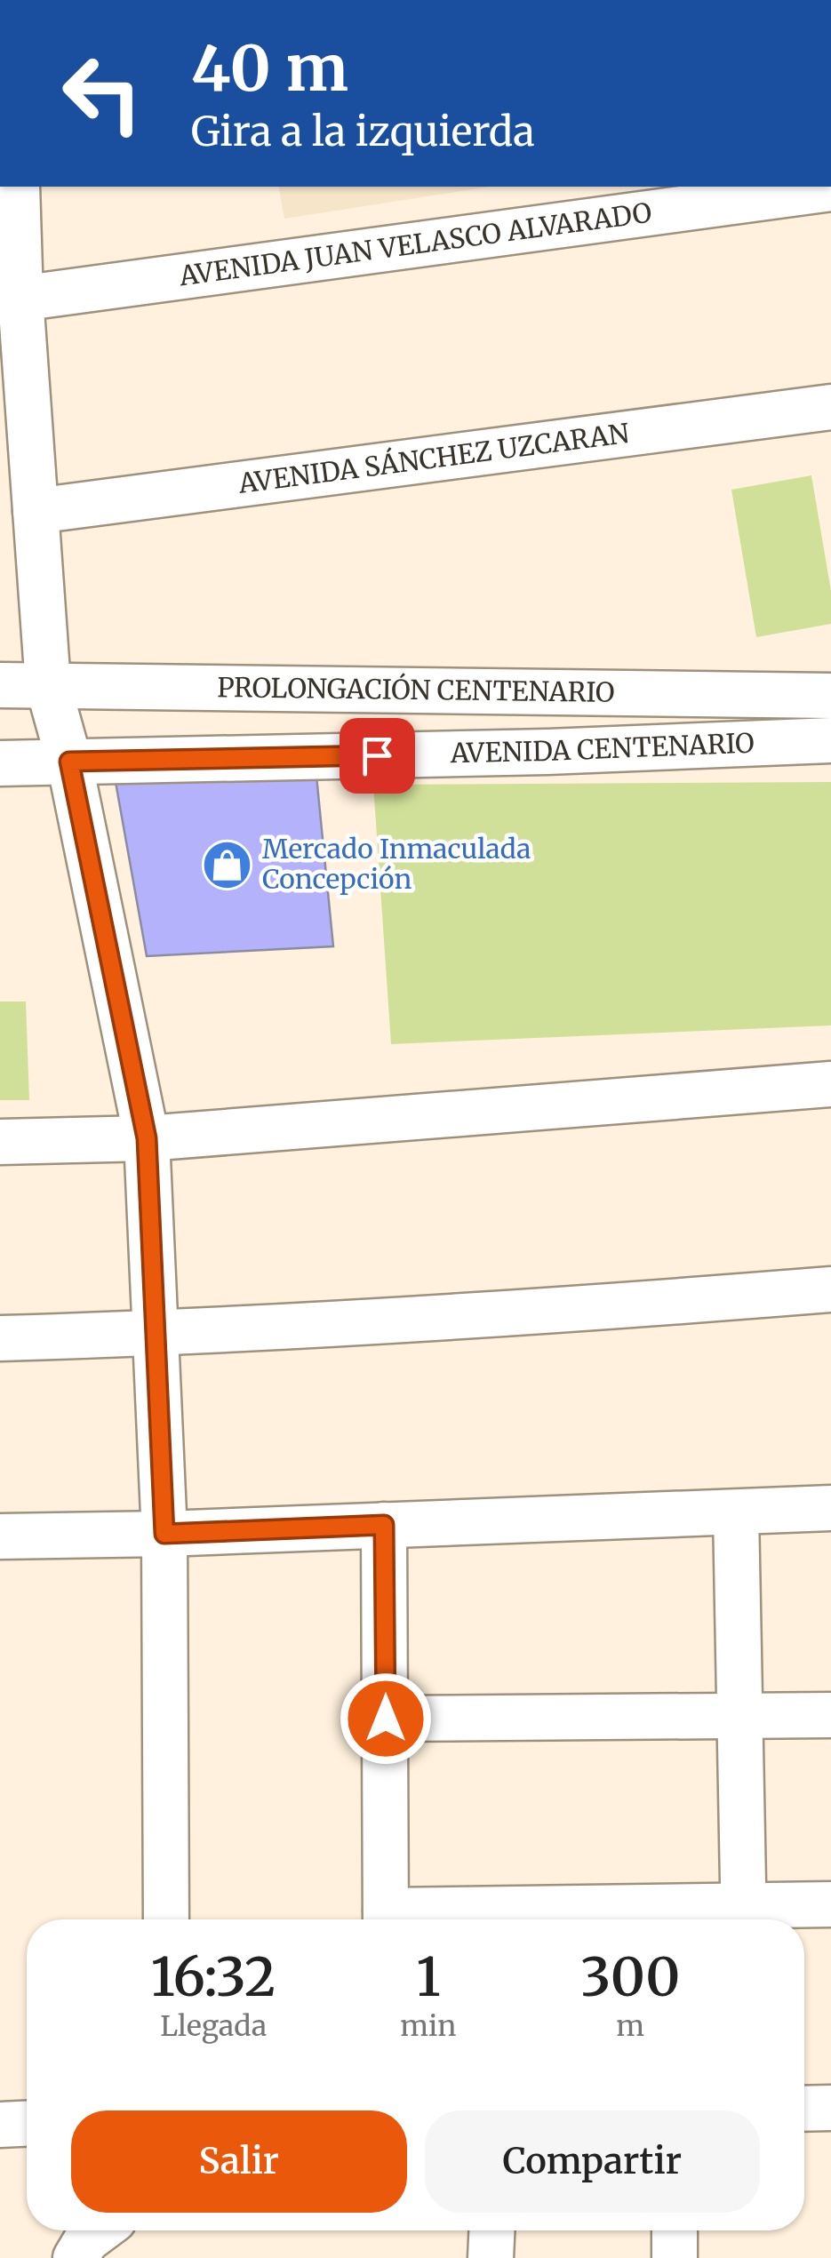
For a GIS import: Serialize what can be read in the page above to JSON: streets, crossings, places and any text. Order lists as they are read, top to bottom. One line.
{"streets":{"street":["AVENIDA JUAN VELASCO ALVARADO","AVENIDA SÁNCHEZ UZCARAN","PROLONGACIÓN CENTENARIO","AVENIDA CENTENARIO"]},"places":{"shop":["Mercado Inmaculada Concepción"]},"page":{"turn":["40 m","Gira a la izquierda"],"eta":["16:32","Llegada","1","min","300","m"],"buttons":["Salir","Compartir"]}}
